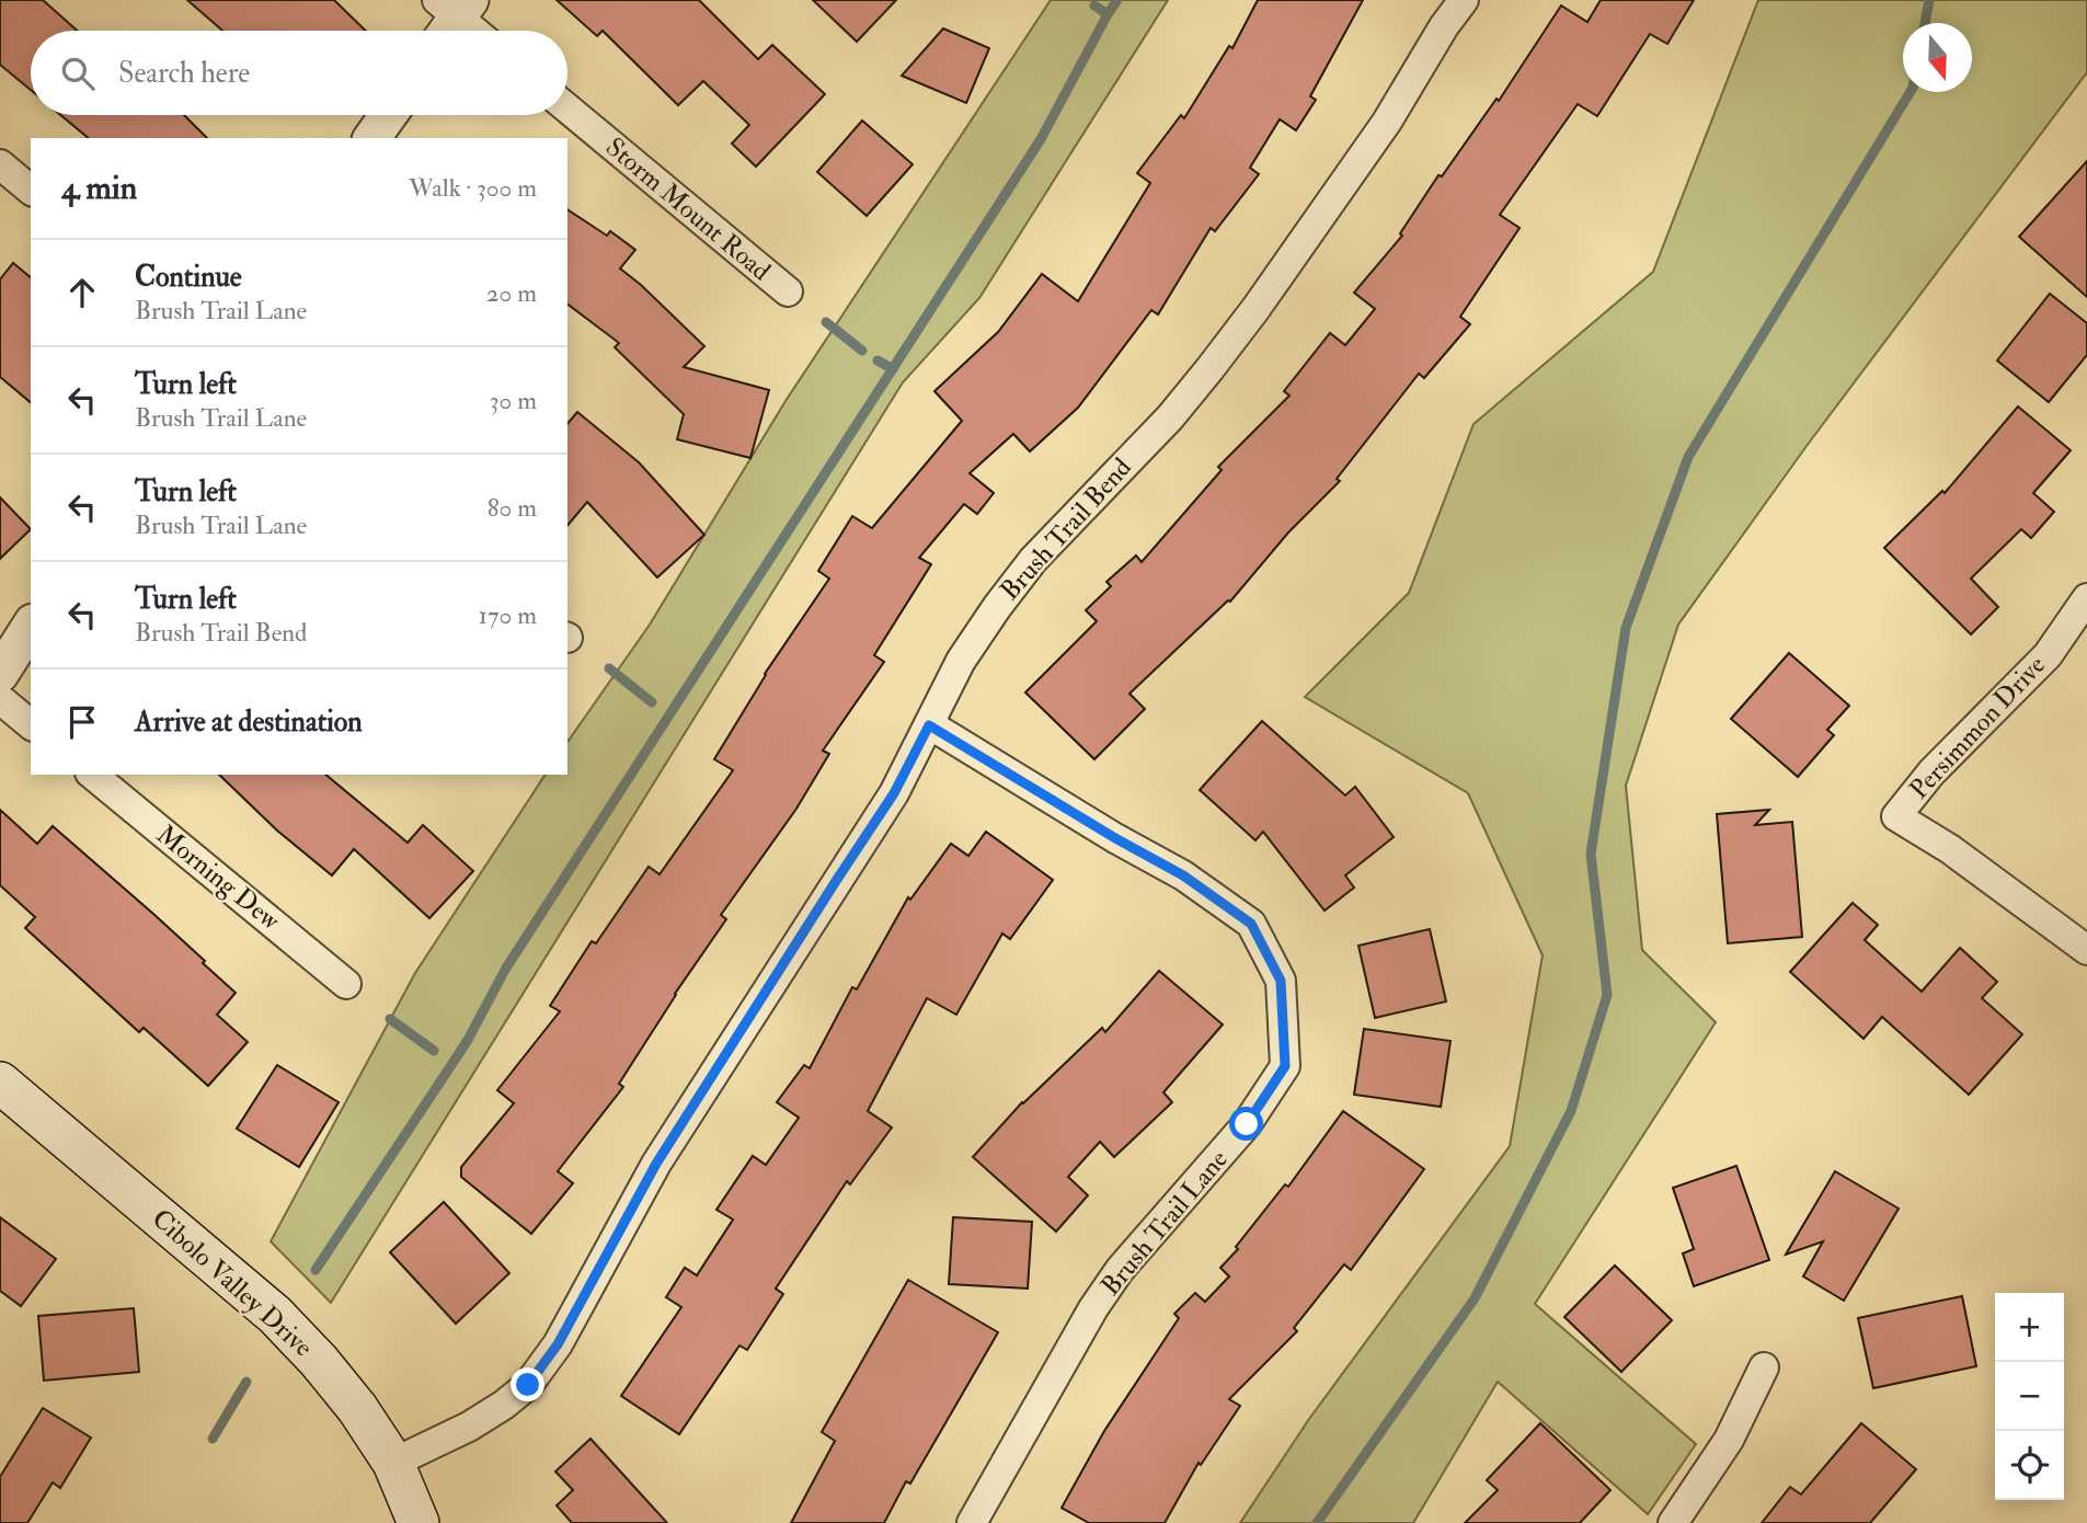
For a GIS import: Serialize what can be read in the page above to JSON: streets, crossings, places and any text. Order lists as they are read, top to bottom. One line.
{"streets":{"main road":["Cibolo Valley Drive"],"street":["Storm Mount Road","Brush Trail Bend","Persimmon Drive","Morning Dew","Brush Trail Lane"]},"crossings":[["Brush Trail Bend","Brush Trail Lane"],["Brush Trail Bend","Cibolo Valley Drive"]],"north":"bottom","page":{"search":"Search here","heading":["4 min","Walk · 300 m"],"list":[["Continue","Brush Trail Lane","20 m"],["Turn left","Brush Trail Lane","30 m"],["Turn left","Brush Trail Lane","80 m"],["Turn left","Brush Trail Bend","170 m"],"Arrive at destination"],"map_buttons":["+","−"]}}
